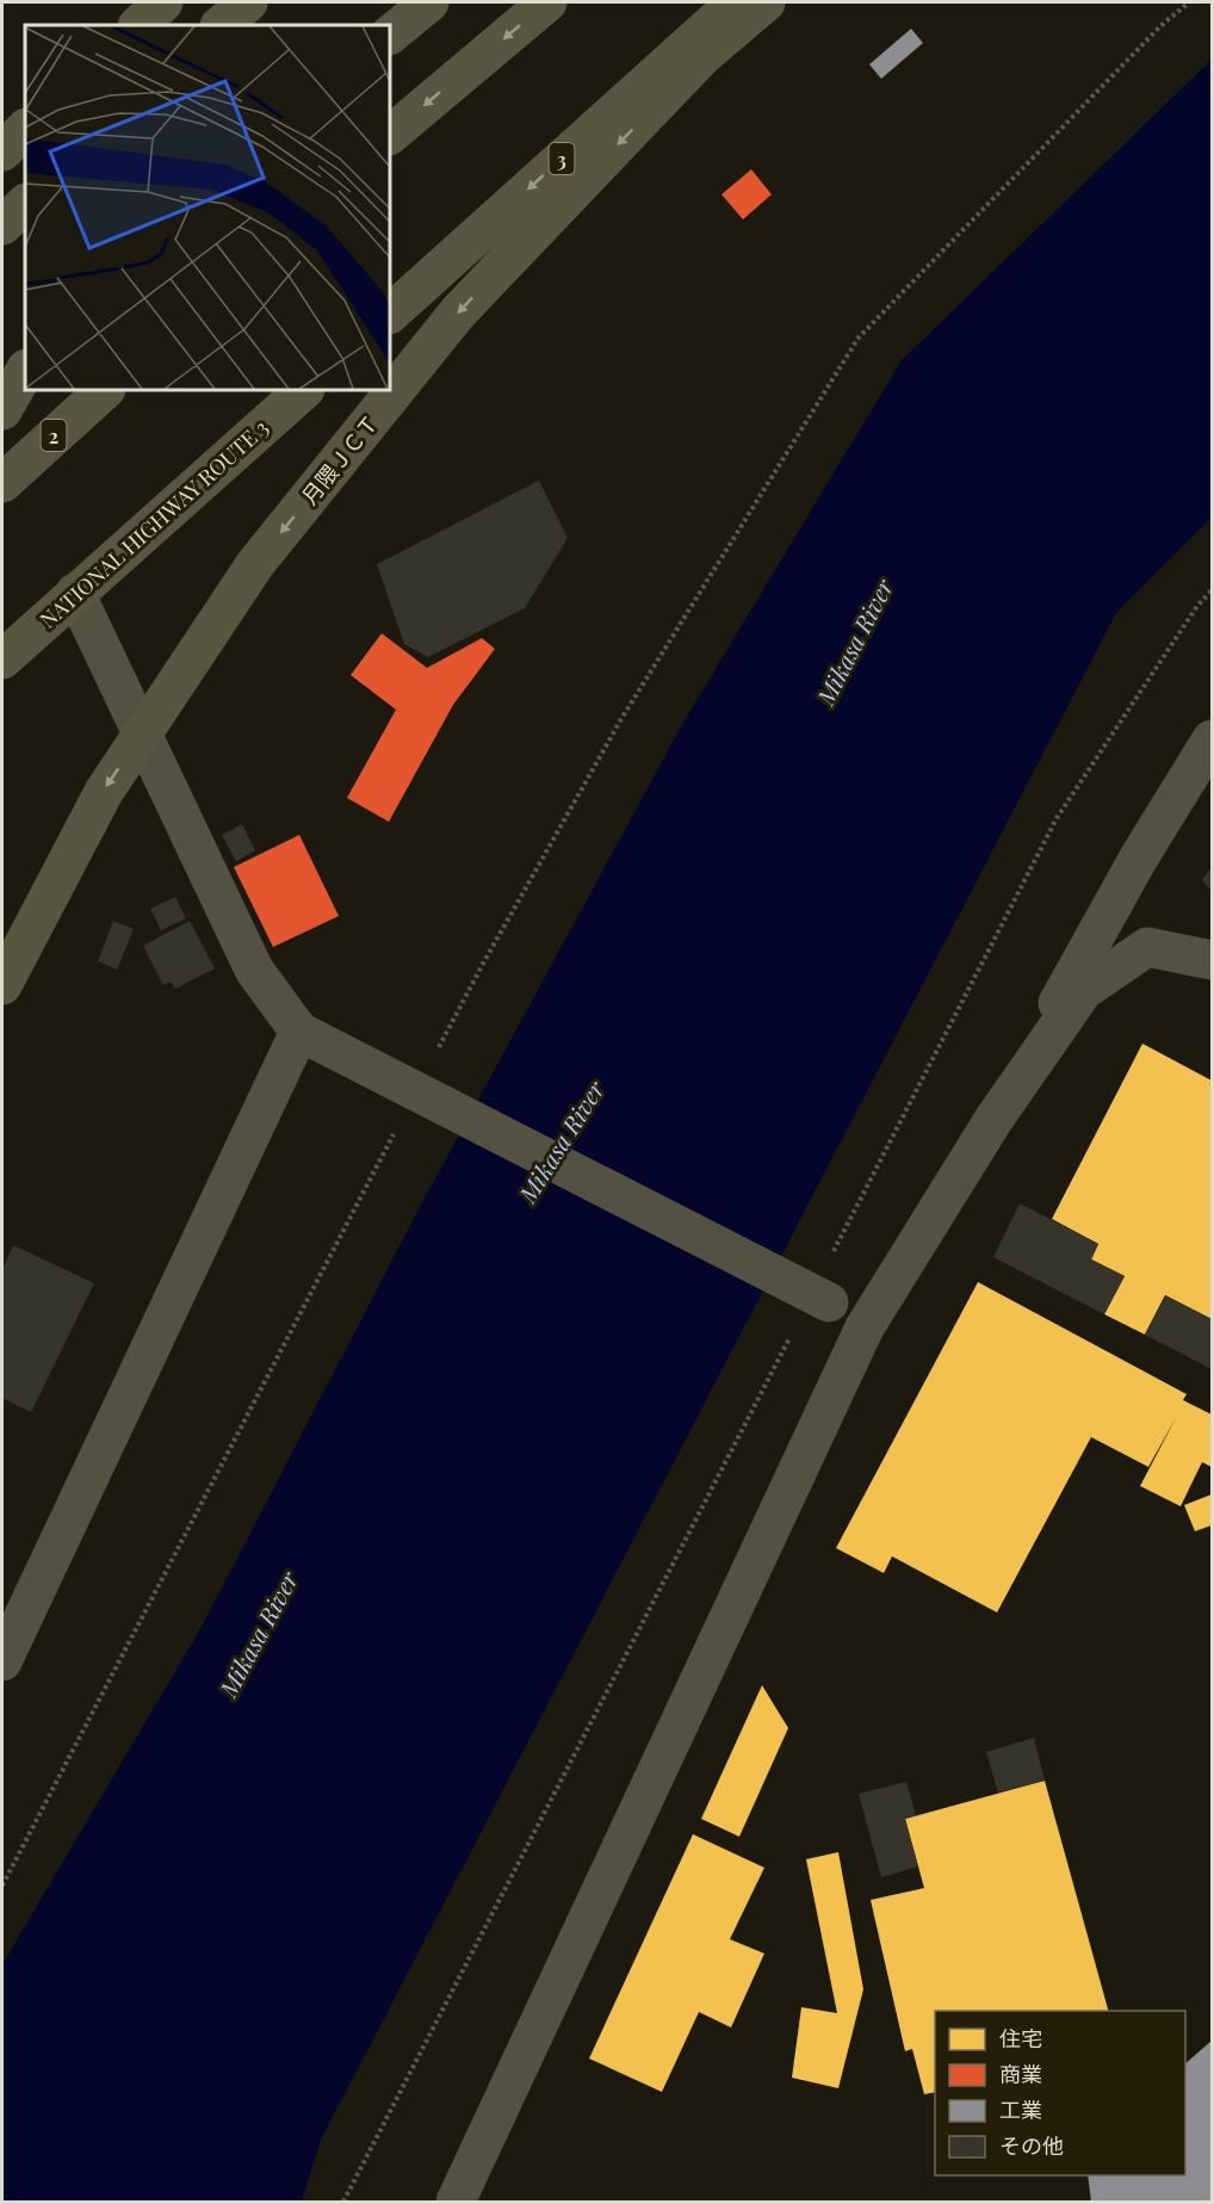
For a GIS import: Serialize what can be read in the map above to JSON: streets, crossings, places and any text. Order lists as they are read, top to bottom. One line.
{"streets":{"highway":["3","2","月隈ＪＣＴ","NATIONAL HIGHWAY ROUTE 3"]},"water":["Mikasa River"],"legend":["住宅","商業","工業","その他"]}
